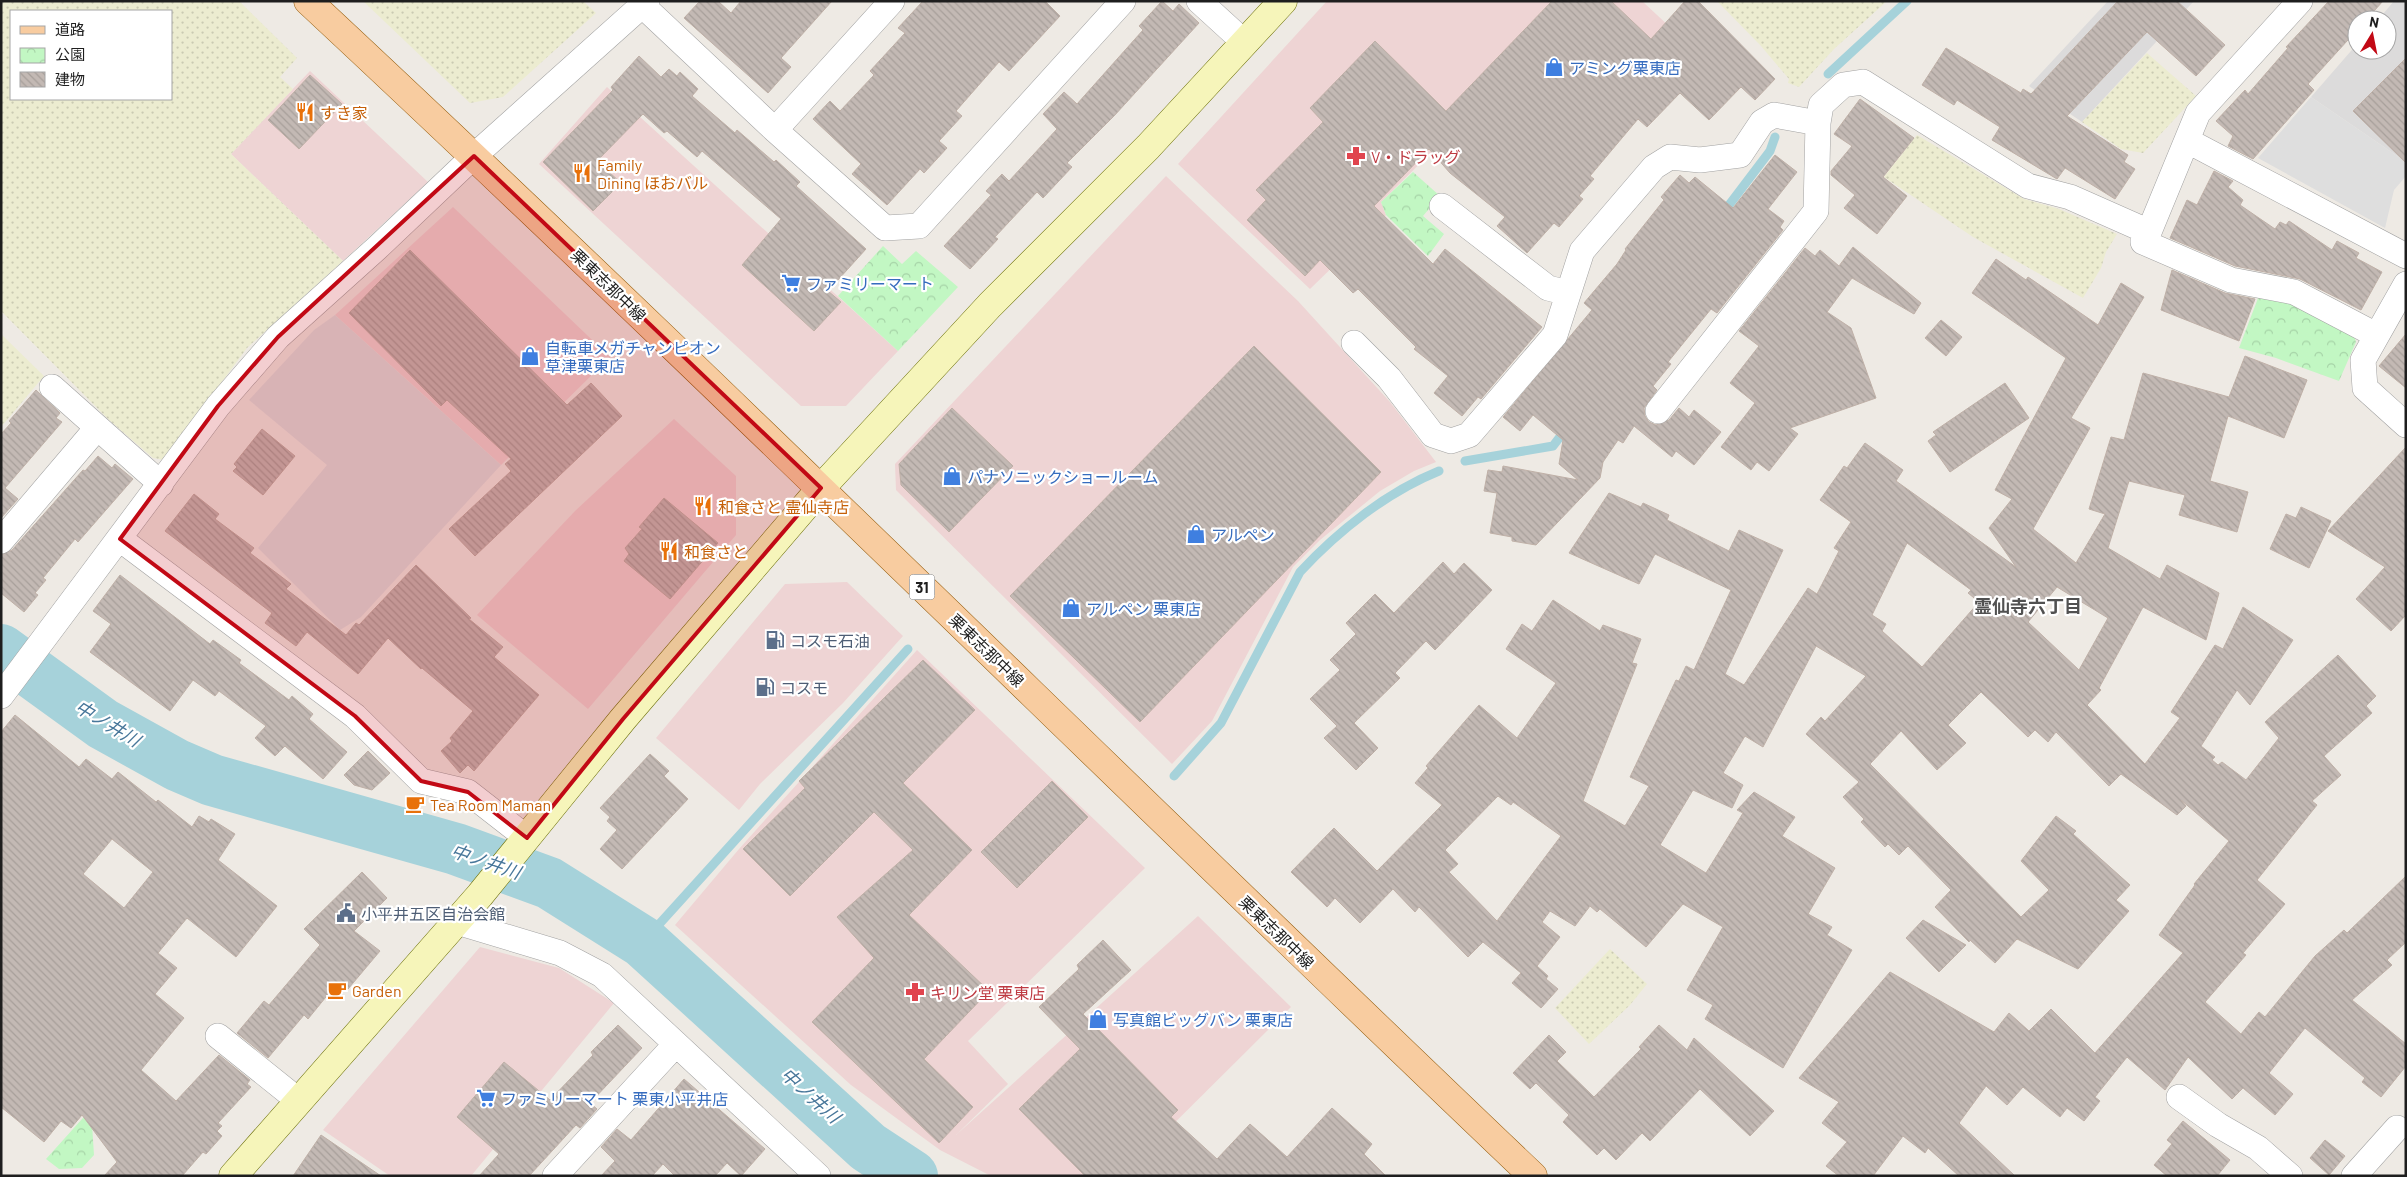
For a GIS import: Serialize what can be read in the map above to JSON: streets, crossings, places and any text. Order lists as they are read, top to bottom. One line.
{"streets":{"main road":["栗東志那中線","31"]},"districts":["霊仙寺六丁目"],"water":["中ノ井川"],"places":{"shop":["アミング栗東店","自転車メガチャンピオン 草津栗東店","パナソニックショールーム","アルペン","アルペン 栗東店","写真館ビッグバン 栗東店"],"restaurant":["すき家","Family Dining ほおバル","和食さと 霊仙寺店","和食さと"],"pharmacy":["V・ドラッグ","キリン堂 栗東店"],"supermarket":["ファミリーマート","ファミリーマート 栗東小平井店"],"fuel station":["コスモ石油","コスモ"],"cafe":["Tea Room Maman","Garden"],"public building":["小平井五区自治会館"]},"legend":["道路","公園","建物"],"north":"top"}
